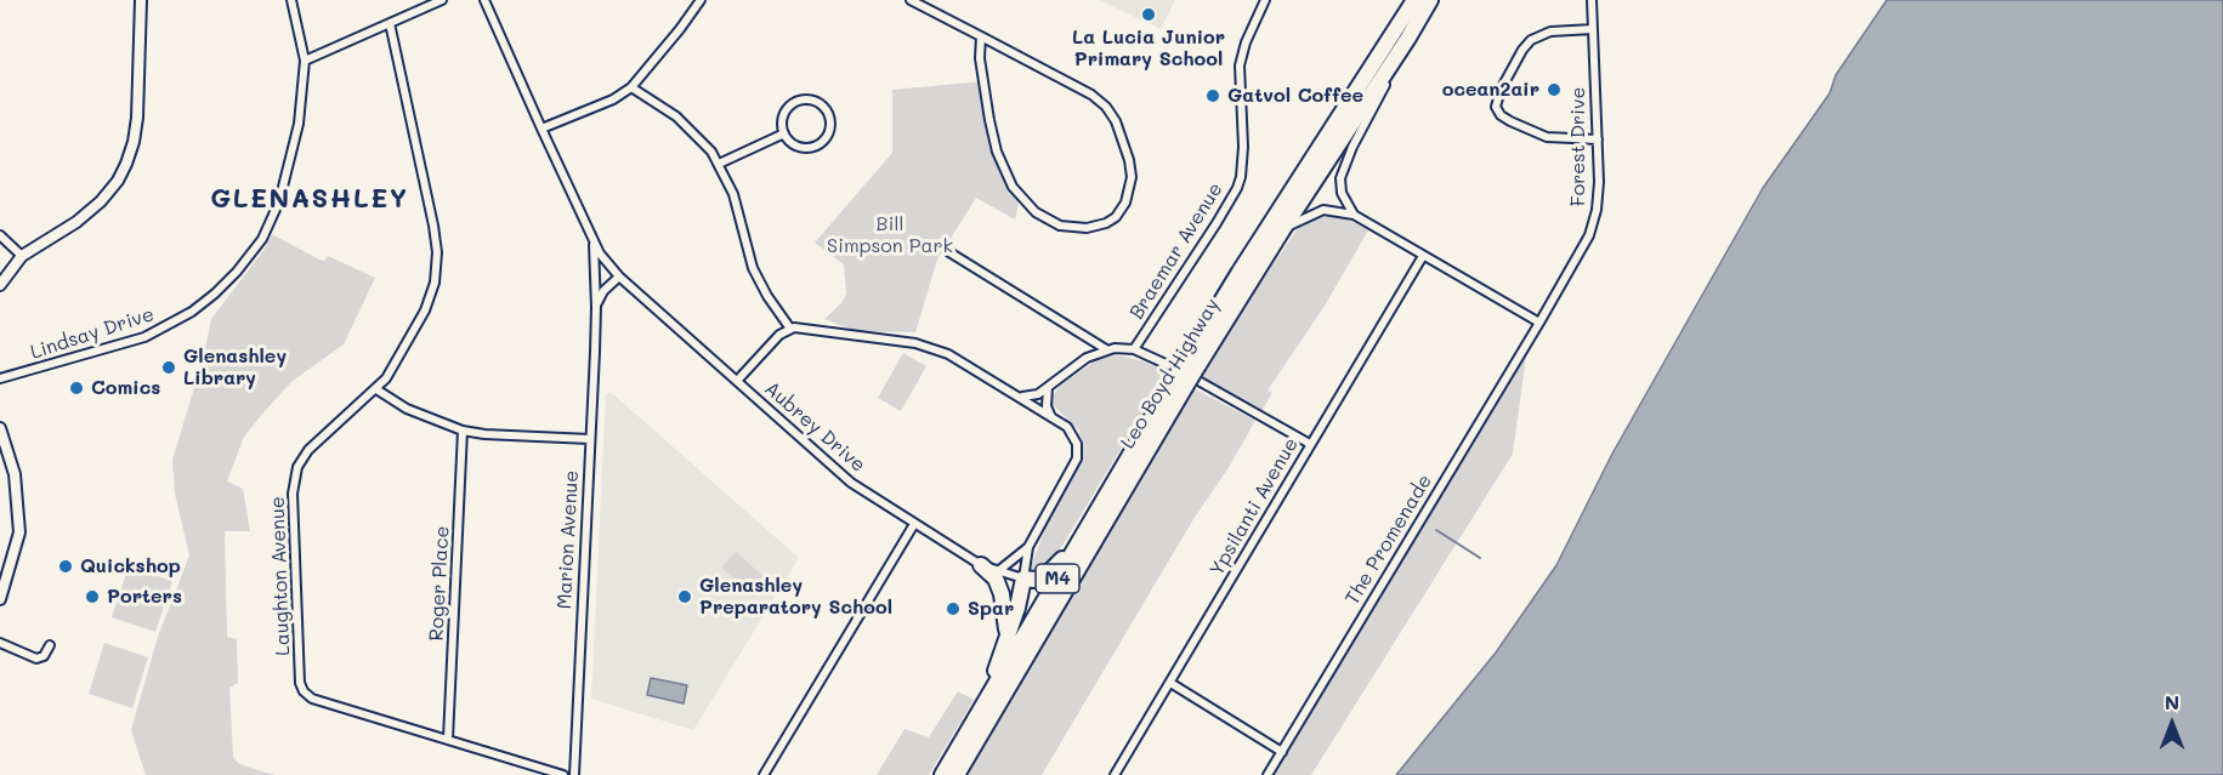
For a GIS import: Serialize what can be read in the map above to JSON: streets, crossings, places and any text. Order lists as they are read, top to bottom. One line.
{"streets":{"highway":["Leo Boyd Highway","M4"],"street":["Forest Drive","Braemar Avenue","Lindsay Drive","Aubrey Drive","Ypsilanti Avenue","Marion Avenue","The Promenade","Laughton Avenue","Roger Place"]},"crossings":[["Forest Drive","The Promenade"],["Aubrey Drive","Marion Avenue"],["Laughton Avenue","Roger Place"]],"districts":["GLENASHLEY"],"parks":["Bill Simpson Park"],"places":["La Lucia Junior Primary School","ocean2air","Gatvol Coffee","Glenashley Library","Comics","Quickshop","Porters","Glenashley Preparatory School","Spar"],"north":"top"}
